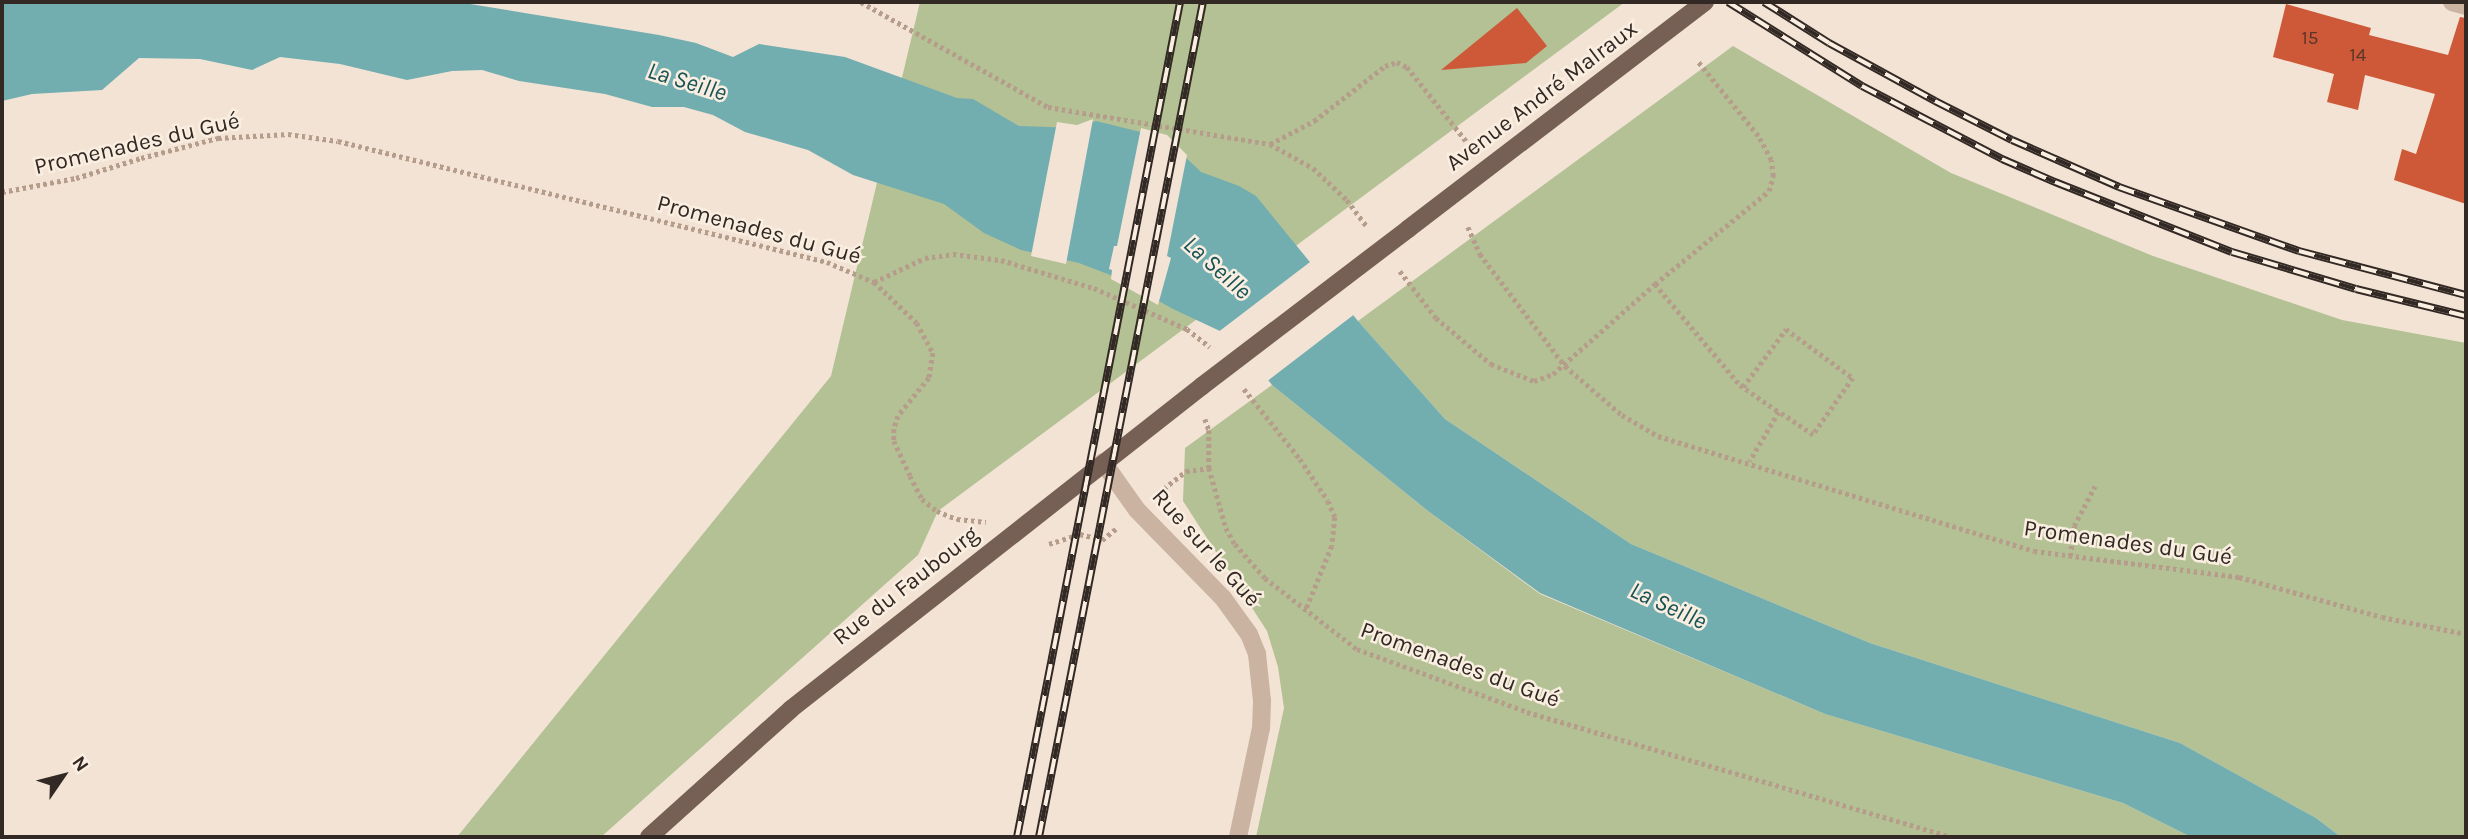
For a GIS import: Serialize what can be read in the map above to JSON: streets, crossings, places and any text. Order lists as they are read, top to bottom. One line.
{"streets":{"main road":["Avenue André Malraux","Rue du Faubourg"],"street":["Rue sur le Gué"],"path":["Promenades du Gué"]},"crossings":[["Avenue André Malraux","Rue du Faubourg"],["Promenades du Gué","Rue du Faubourg"],["Rue sur le Gué","Rue du Faubourg"]],"water":["La Seille"],"house_numbers":["15","14"],"north":"top right"}
